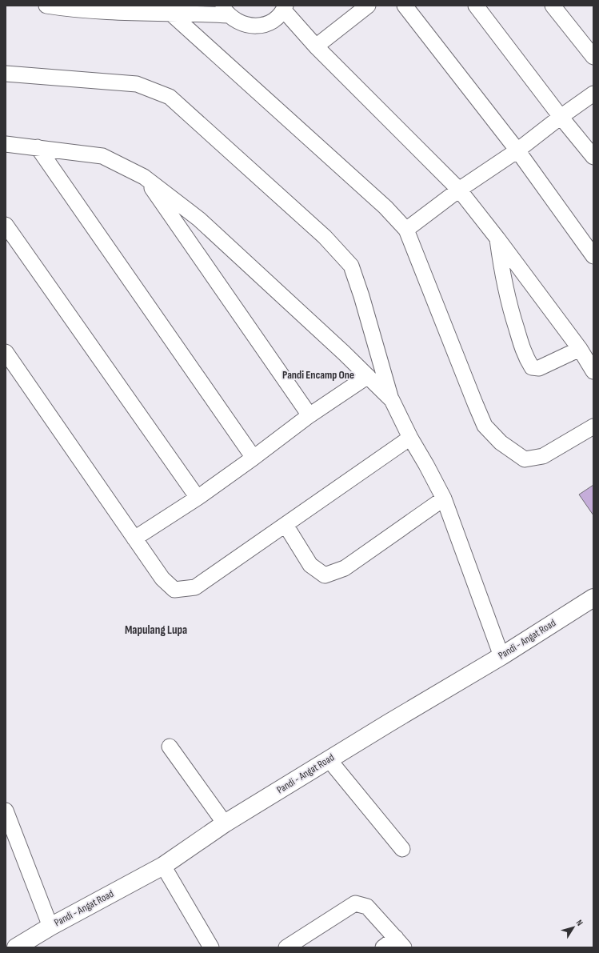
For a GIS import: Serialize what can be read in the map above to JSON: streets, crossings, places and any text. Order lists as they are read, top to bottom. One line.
{"streets":{"main road":["Pandi - Angat Road"]},"districts":["Pandi Encamp One","Mapulang Lupa"],"north":"top right"}
